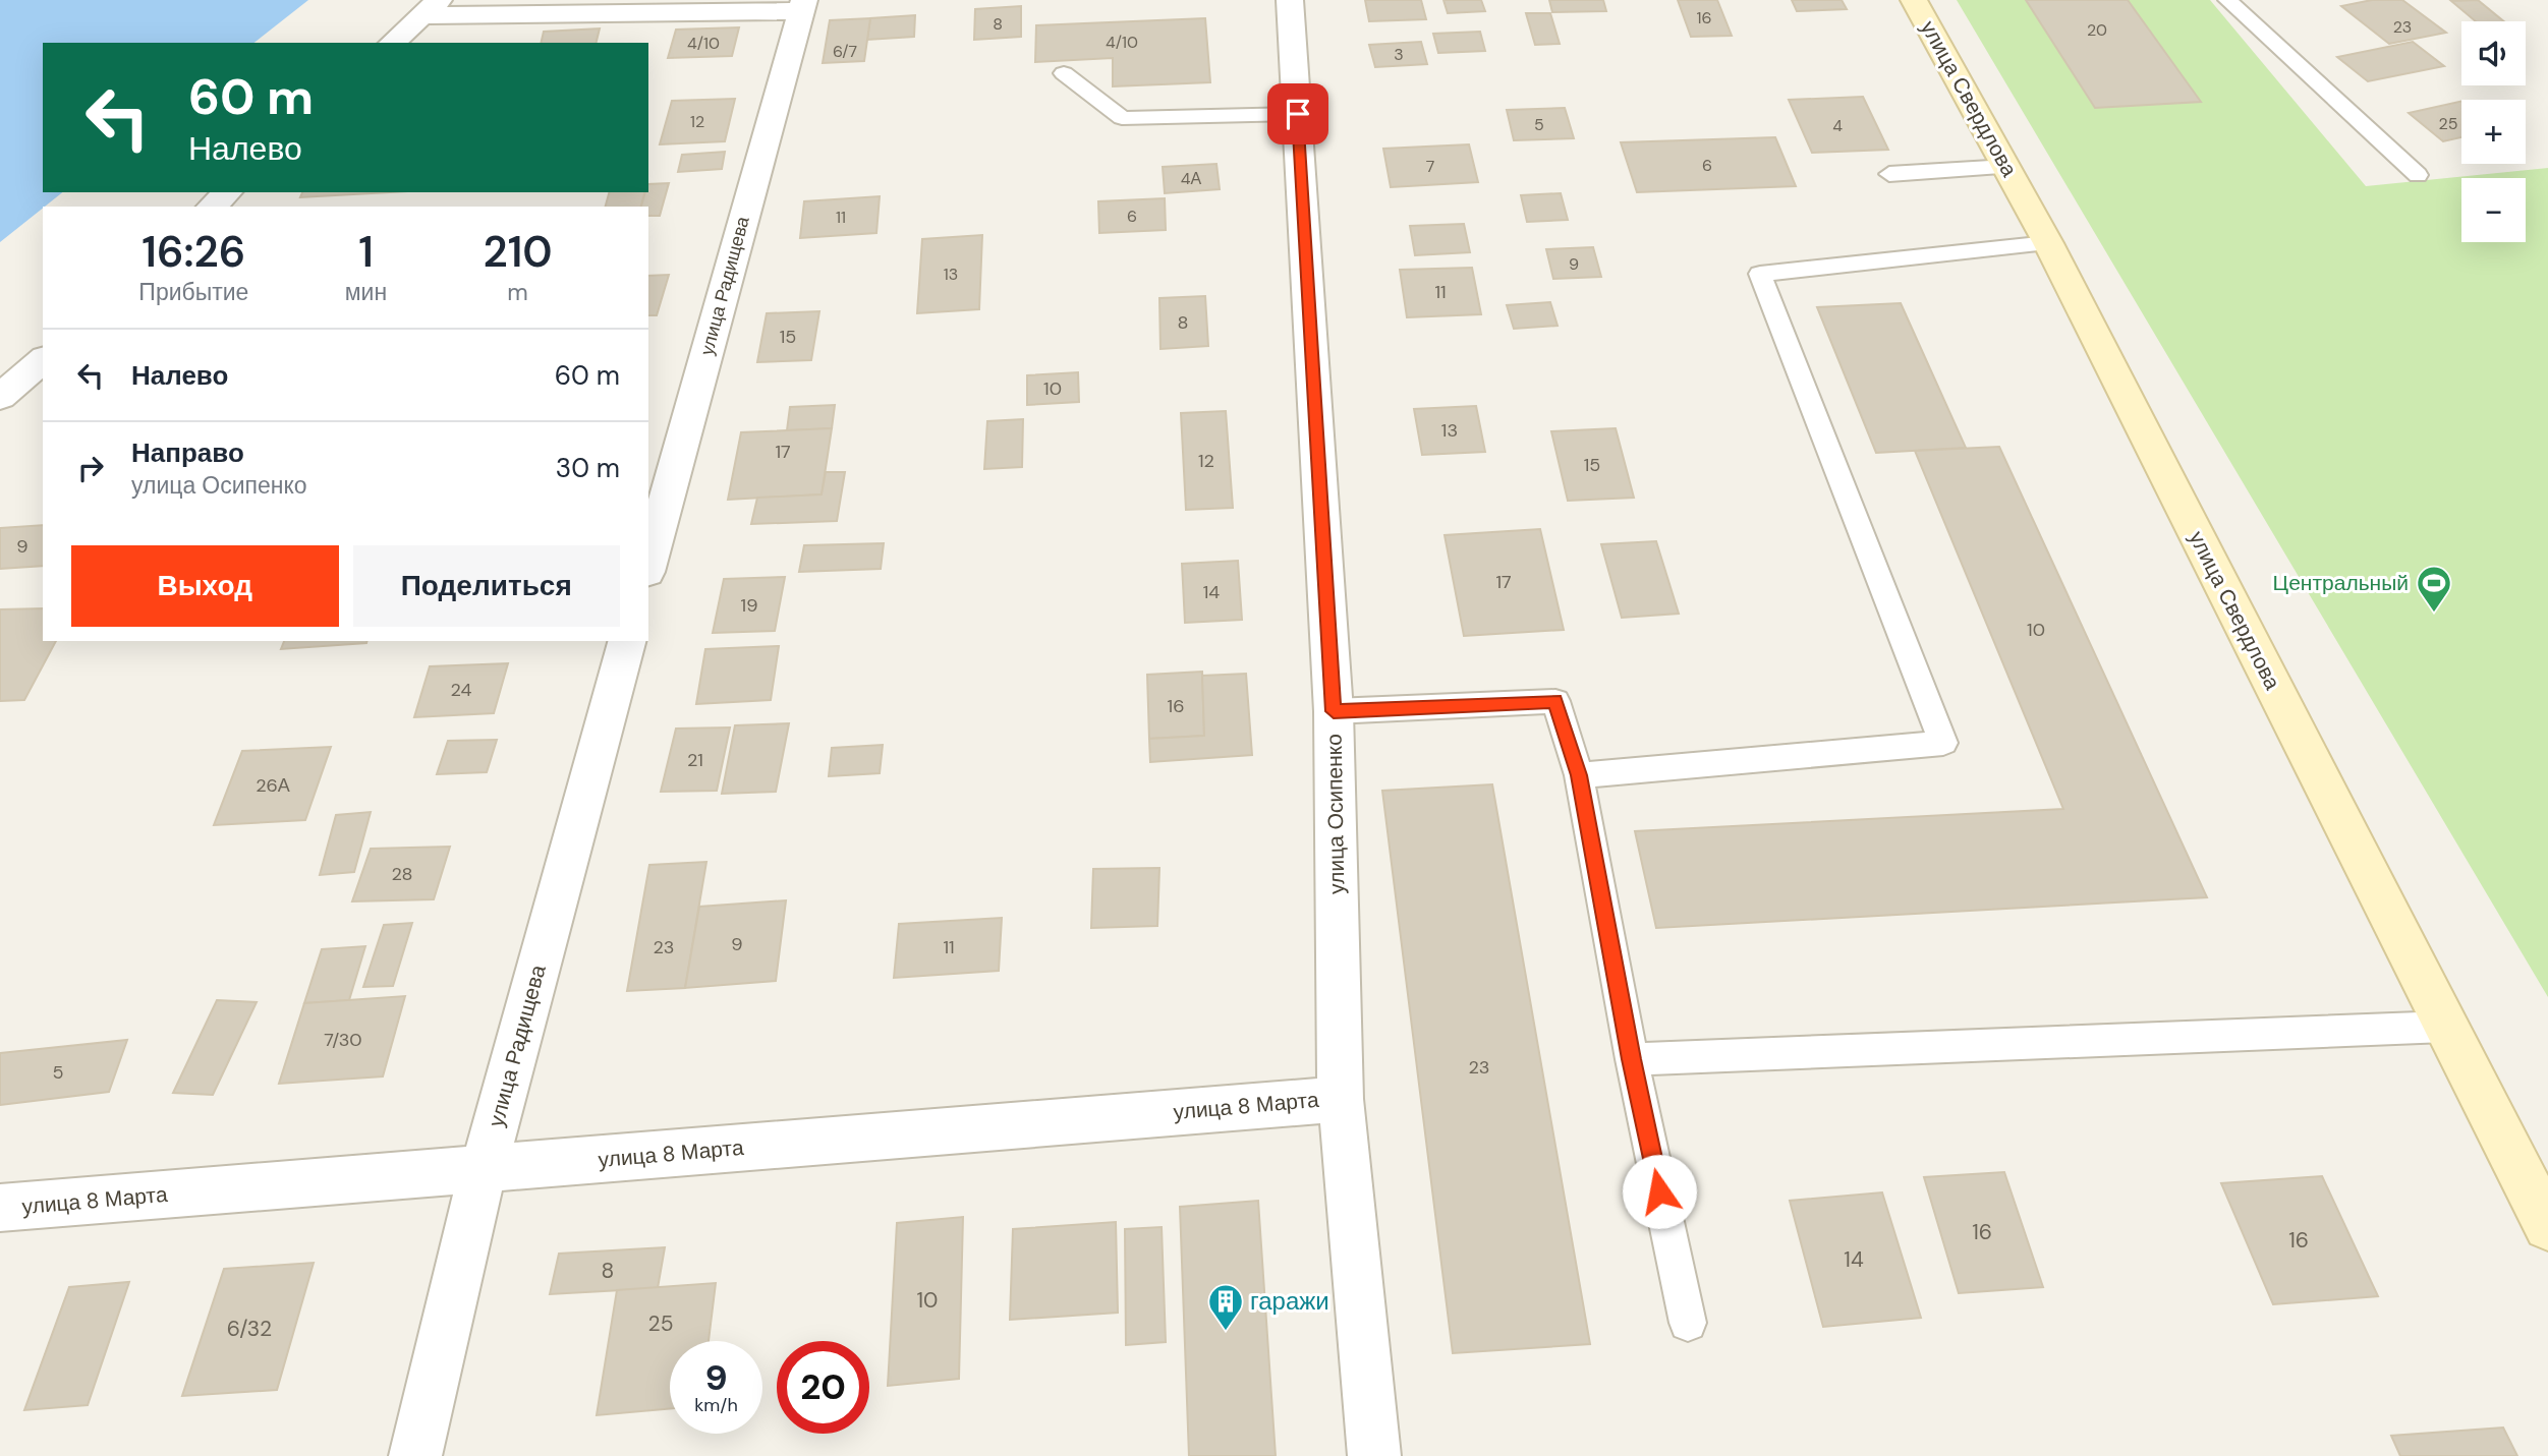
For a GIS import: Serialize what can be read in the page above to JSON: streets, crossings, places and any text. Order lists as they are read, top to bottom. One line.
{"streets":{"street":["улица Свердлова","улица Радищева","улица Осипенко","улица 8 Марта"]},"crossings":[["улица Радищева","улица 8 Марта"],["улица Осипенко","улица 8 Марта"]],"places":{"sports":["Центральный"],"building":["гаражи"]},"house_numbers":["16","8","23","20","4/10","4/10","6/7","3","12","25","5","4","6","7","4А","6","11","9","13","11","8","15","10","13","17","12","15","9","17","14","19","10","24","16","21","26А","28","9","23","11","7/30","23","5","16","16","14","8","10","25","6/32"],"page":{"map_buttons":["+","−"],"turn":["60 m","Налево"],"eta":["16:26","Прибытие","1","мин","210","m"],"list":[{"name":"Налево","value":"60 m"},{"name":"Направо","note":"улица Осипенко","value":"30 m"}],"buttons":["Выход","Поделиться"],"speed":"9 km/h","limit":"20"}}
